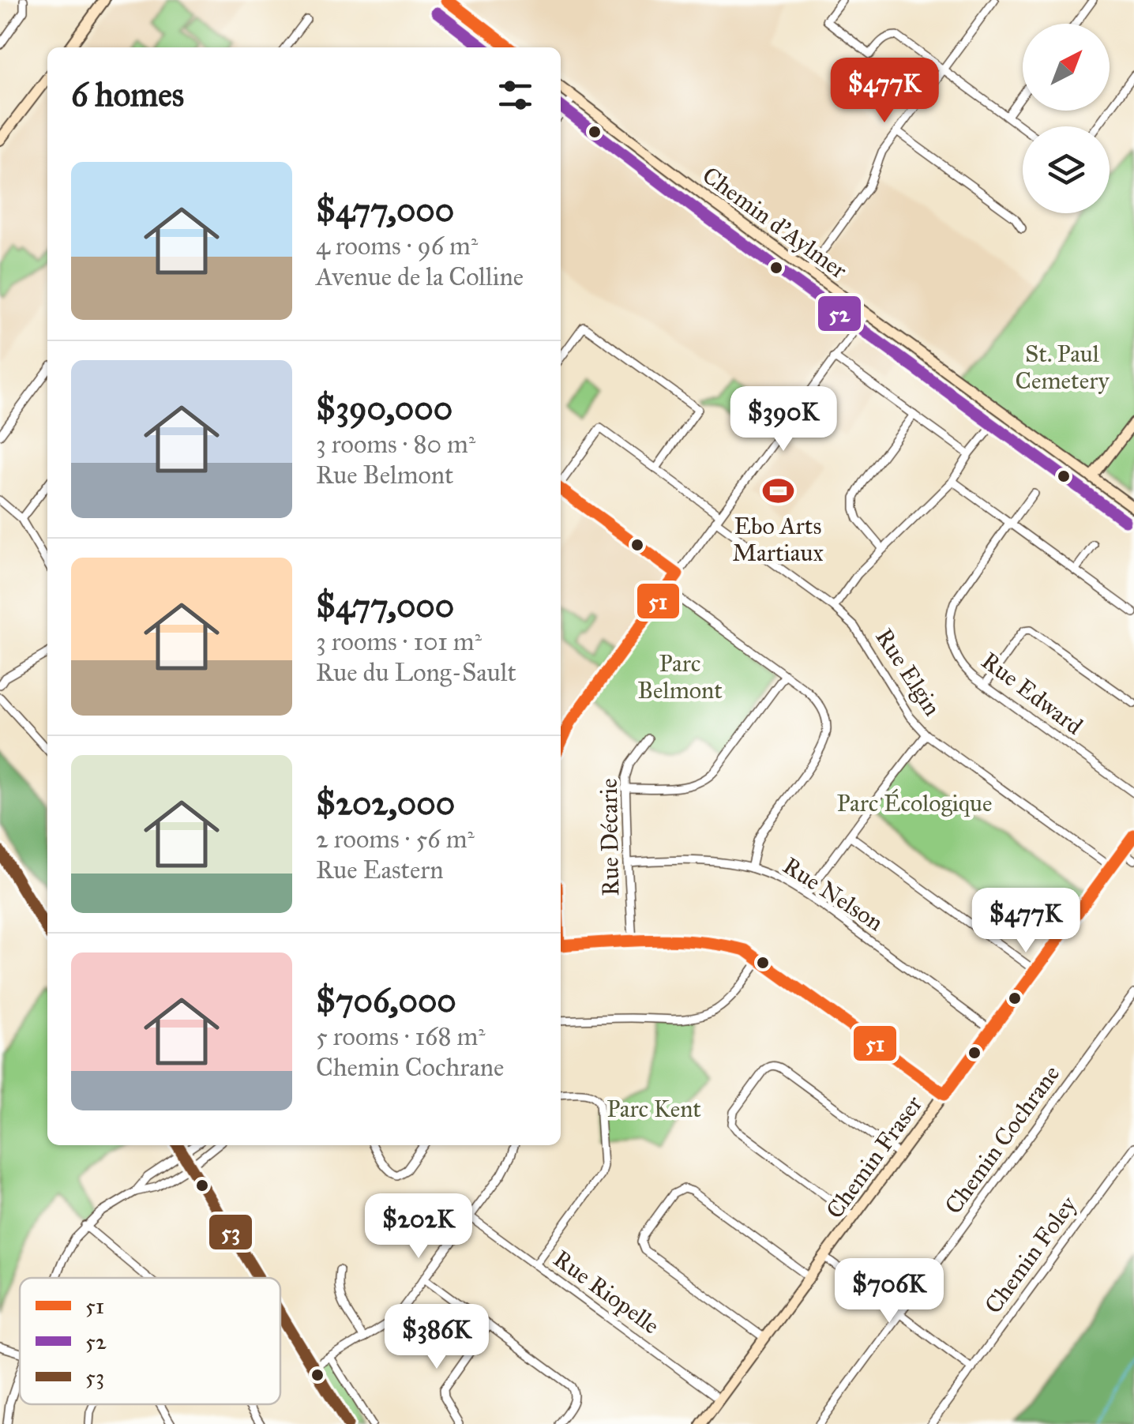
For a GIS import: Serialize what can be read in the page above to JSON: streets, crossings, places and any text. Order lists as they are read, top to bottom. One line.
{"streets":{"main road":["Chemin d'Aylmer","Chemin Fraser"],"street":["Rue Elgin","Rue Edward","Rue Décarie","Rue Nelson","Chemin Cochrane","Chemin Foley","Rue Riopelle"]},"crossings":[["Rue Elgin","Chemin Fraser"],["Rue Décarie","Rue Nelson"],["Rue Nelson","Chemin Fraser"],["Chemin Fraser","Rue Riopelle"]],"parks":["St. Paul Cemetery","Parc Belmont","Parc Écologique","Parc Kent"],"places":{"sports":["Ebo Arts Martiaux"]},"lines":["transit line 51","transit line 52","transit line 53"],"legend":["51","52","53"],"north":"top right","page":{"heading":"6 homes","price":["$477K","$390K","$477K","$202K","$706K","$386K"],"list":[{"name":"$477,000","note":"4 rooms · 96 m² · Avenue de la Colline"},{"name":"$390,000","note":"3 rooms · 80 m² · Rue Belmont"},{"name":"$477,000","note":"3 rooms · 101 m² · Rue du Long-Sault"},{"name":"$202,000","note":"2 rooms · 56 m² · Rue Eastern"},{"name":"$706,000","note":"5 rooms · 168 m² · Chemin Cochrane"}]}}
